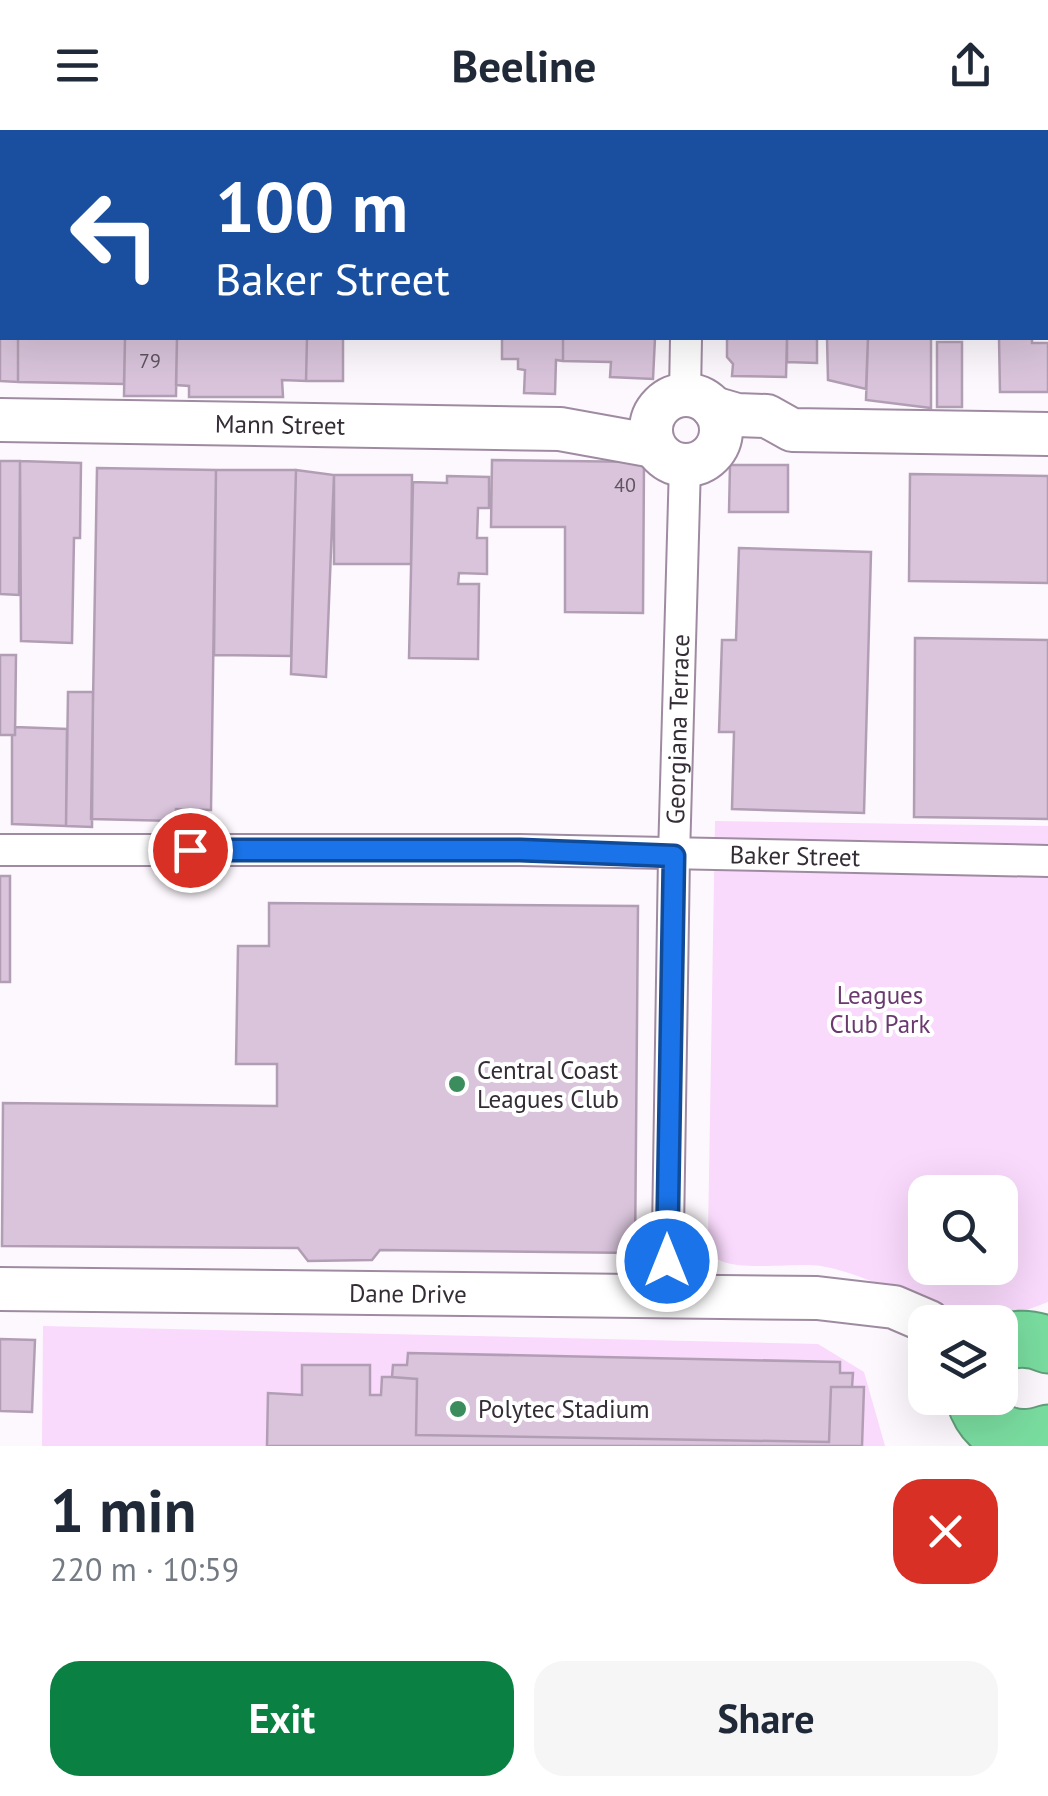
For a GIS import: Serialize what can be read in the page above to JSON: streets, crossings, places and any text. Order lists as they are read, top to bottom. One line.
{"streets":{"street":["Mann Street","Georgiana Terrace","Baker Street","Dane Drive"]},"crossings":[["Mann Street","Georgiana Terrace"],["Georgiana Terrace","Baker Street"],["Georgiana Terrace","Dane Drive"]],"parks":["Leagues Club Park"],"places":["Central Coast Leagues Club","Polytec Stadium"],"house_numbers":["79","40"],"page":{"header":"Beeline","turn":["100 m","Baker Street"],"heading":["1 min","220 m · 10:59"],"buttons":["Exit","Share"]}}
